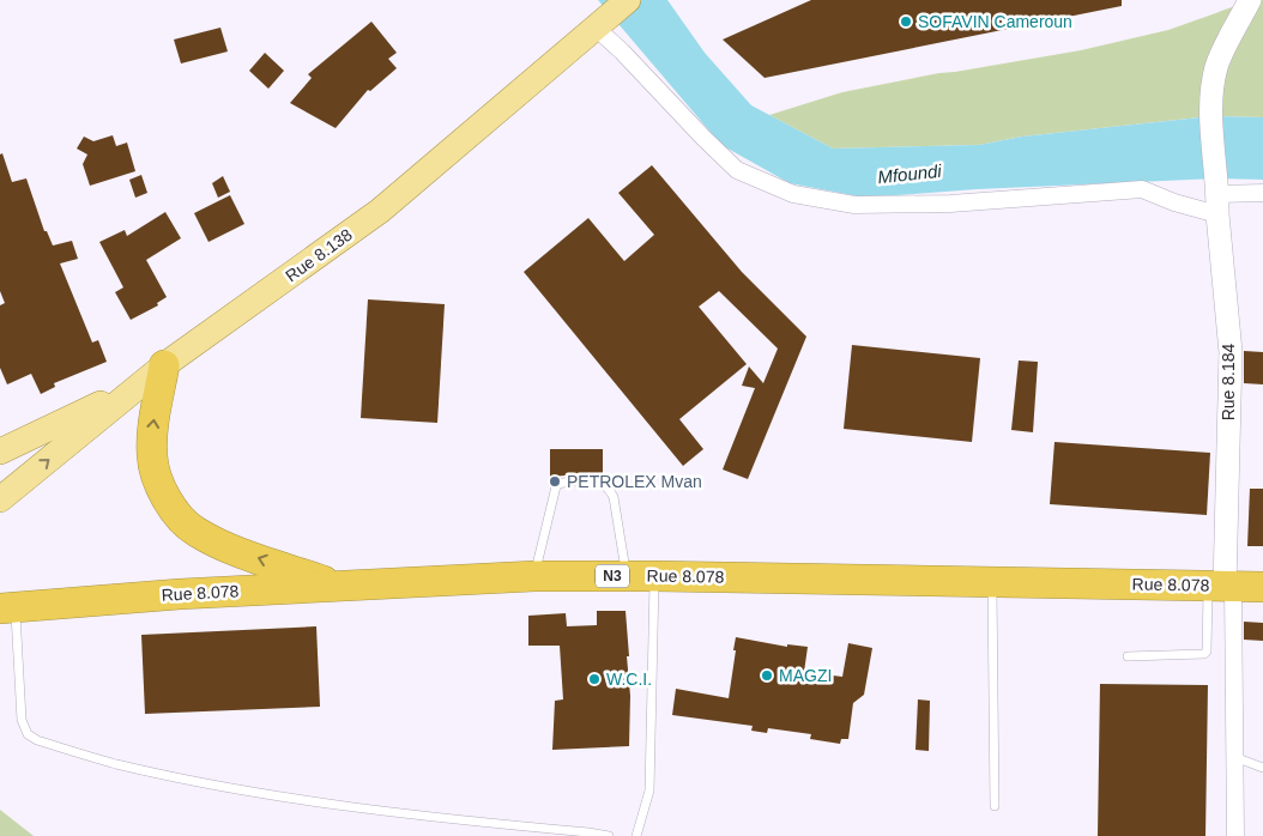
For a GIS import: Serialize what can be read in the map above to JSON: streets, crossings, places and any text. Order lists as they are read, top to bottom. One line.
{"streets":{"highway":["N3","Rue 8.078"],"main road":["Rue 8.138"],"street":["Rue 8.184"]},"crossings":[["Rue 8.184","Rue 8.078"]],"water":["Mfoundi"],"places":["SOFAVIN Cameroun","PETROLEX Mvan","MAGZI","W.C.I."]}
